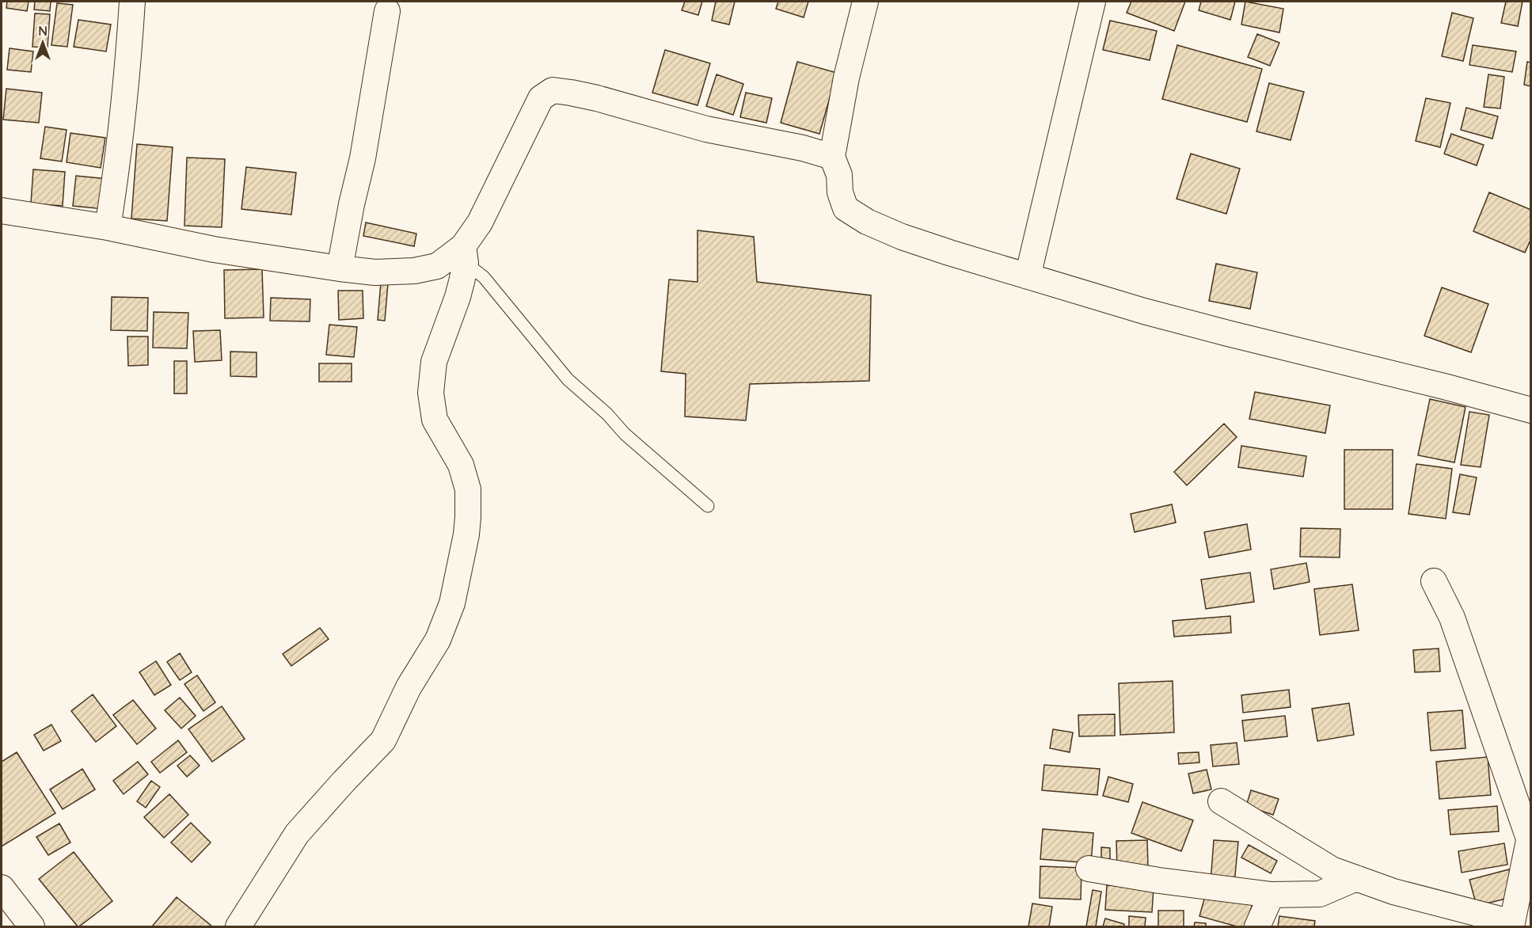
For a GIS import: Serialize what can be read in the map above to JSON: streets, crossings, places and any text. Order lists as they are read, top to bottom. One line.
{"north":"top"}
